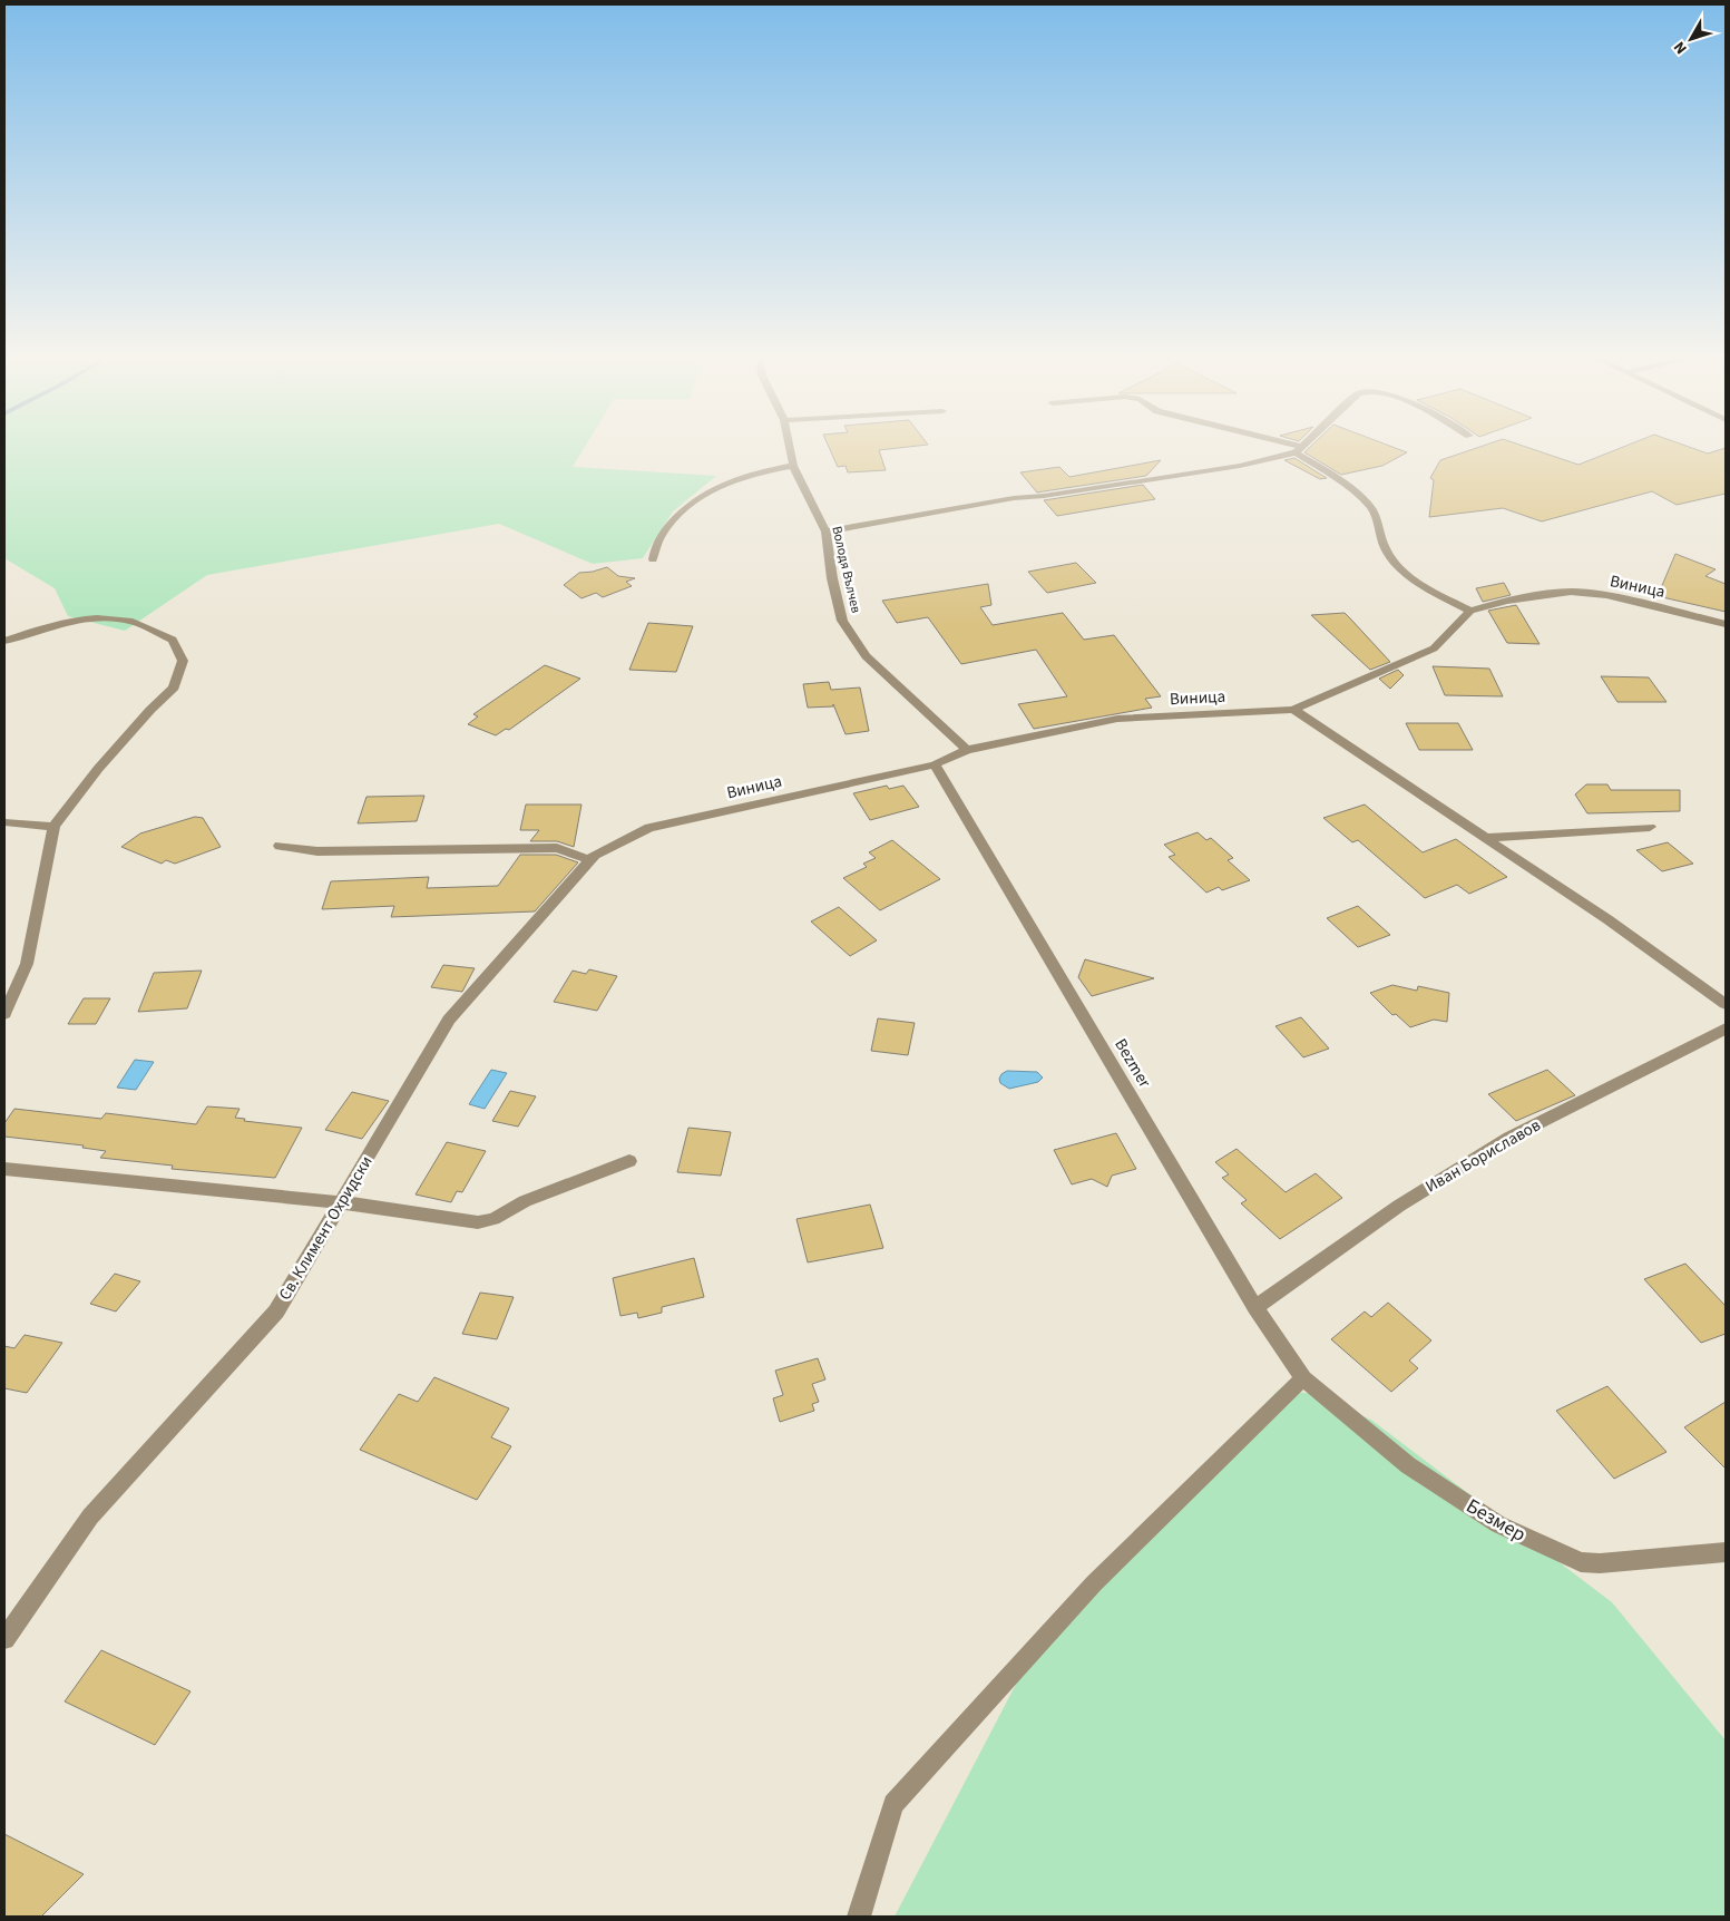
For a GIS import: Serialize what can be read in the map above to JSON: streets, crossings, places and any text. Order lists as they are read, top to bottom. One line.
{"streets":{"street":["Володя Вълчев","Виница","Bezmer","Иван Бориславов","Св. Климент Охридски","Безмер"]},"crossings":[["Володя Вълчев","Виница"],["Виница","Bezmer"],["Виница","Св. Климент Охридски"],["Bezmer","Иван Бориславов"],["Bezmer","Безмер"]],"north":"bottom left"}
